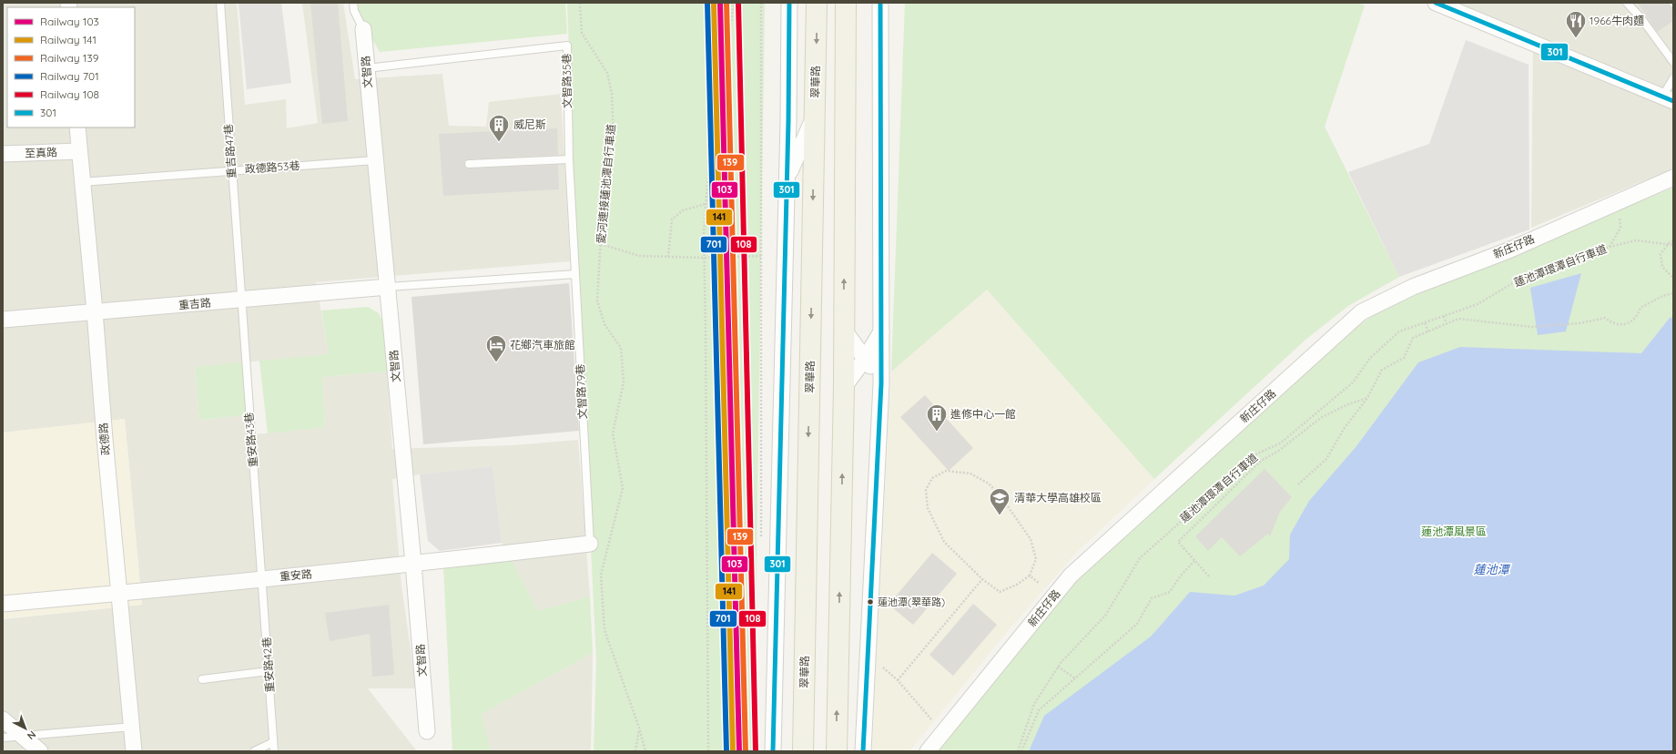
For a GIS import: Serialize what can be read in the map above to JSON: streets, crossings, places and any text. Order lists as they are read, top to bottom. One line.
{"streets":{"main road":["翠華路"],"street":["文智路","至真路","新庄仔路","重吉路","政德路","重安路"],"lane":["文智路35巷","重吉路47巷","政德路53巷","文智路79巷","重安路43巷","重安路42巷"],"path":["愛河連接蓮池潭自行車道","蓮池潭環潭自行車道"]},"crossings":[["文智路","文智路35巷"],["文智路","政德路53巷"],["文智路","重吉路"],["文智路","重安路"],["文智路35巷","文智路79巷"],["重吉路47巷","政德路53巷"],["重吉路47巷","重吉路"],["重吉路47巷","重安路43巷"],["至真路","政德路"],["政德路53巷","政德路"],["重吉路","政德路"],["重吉路","重安路43巷"],["文智路79巷","重安路"],["政德路","重安路"],["重安路43巷","重安路"],["重安路43巷","重安路42巷"],["重安路","重安路42巷"]],"water":["蓮池潭"],"parks":["蓮池潭風景區"],"places":{"restaurant":["1966牛肉麵"],"building":["威尼斯","進修中心一館"],"hotel":["花鄉汽車旅館"],"school or university":["清華大學高雄校區"],"other":["蓮池潭(翠華路)"]},"lines":["rail line 103","rail line 141","rail line 139","rail line 701","rail line 108","transit line 301"],"legend":["Railway 103","Railway 141","Railway 139","Railway 701","Railway 108","301"],"north":"bottom right"}
